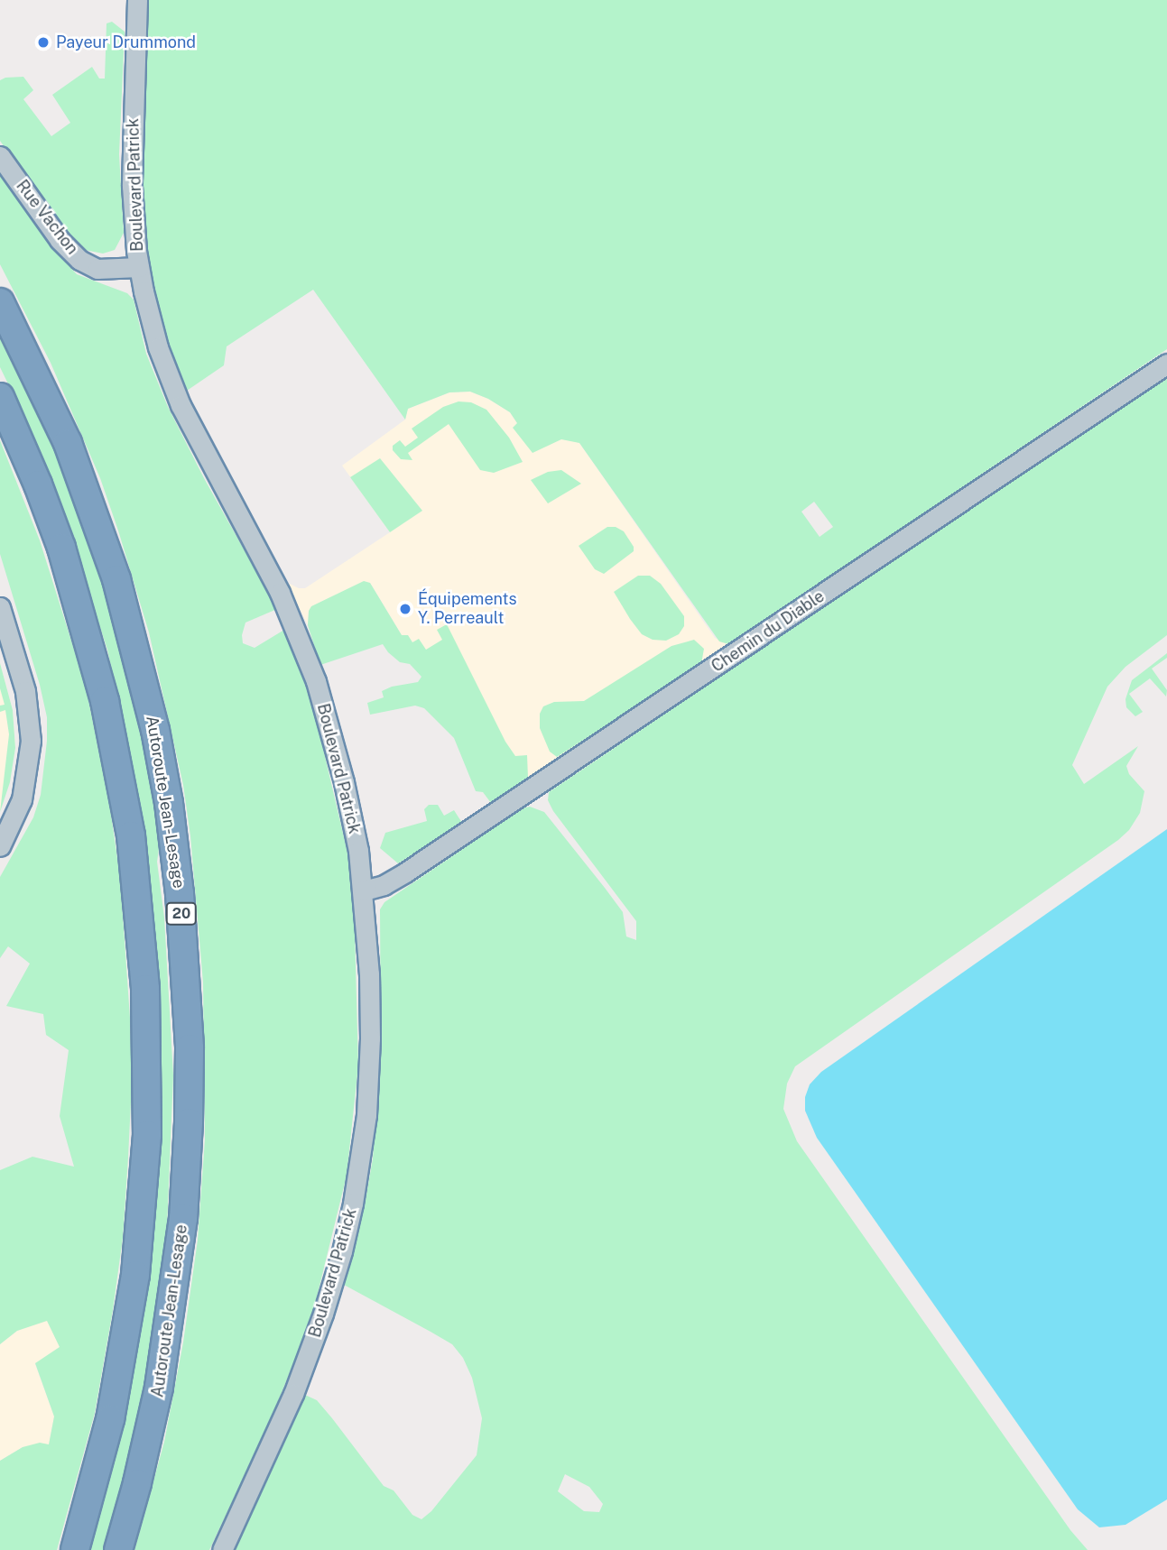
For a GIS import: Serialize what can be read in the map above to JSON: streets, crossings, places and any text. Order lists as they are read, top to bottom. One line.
{"streets":{"highway":["Autoroute Jean-Lesage","20"],"street":["Boulevard Patrick","Rue Vachon","Chemin du Diable"]},"crossings":[["Boulevard Patrick","Rue Vachon"],["Boulevard Patrick","Chemin du Diable"]],"places":["Payeur Drummond","Équipements Y. Perreault"]}
